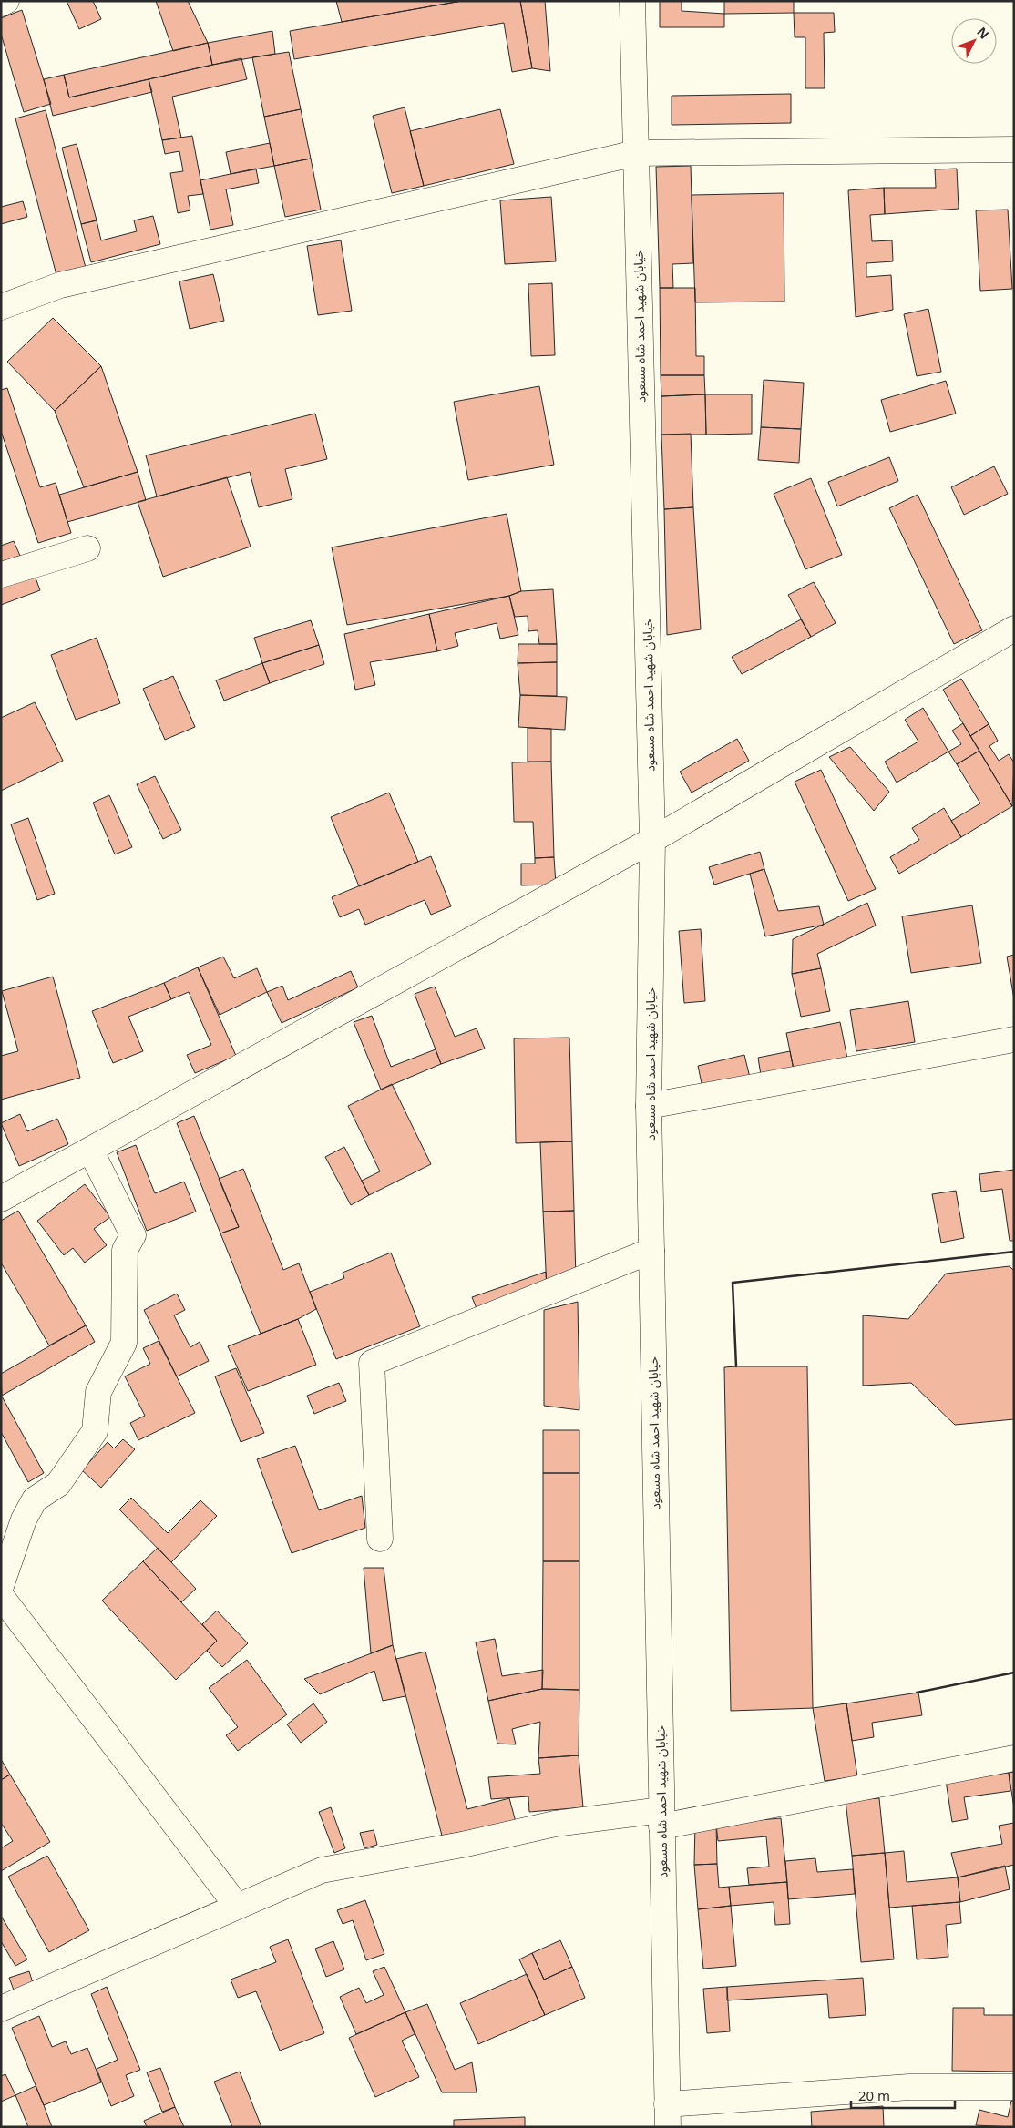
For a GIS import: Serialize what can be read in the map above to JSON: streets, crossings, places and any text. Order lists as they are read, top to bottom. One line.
{"streets":{"street":["خیابان شهید احمد شاه مسعود"]},"scale_bar":"20 m","north":"top right"}
